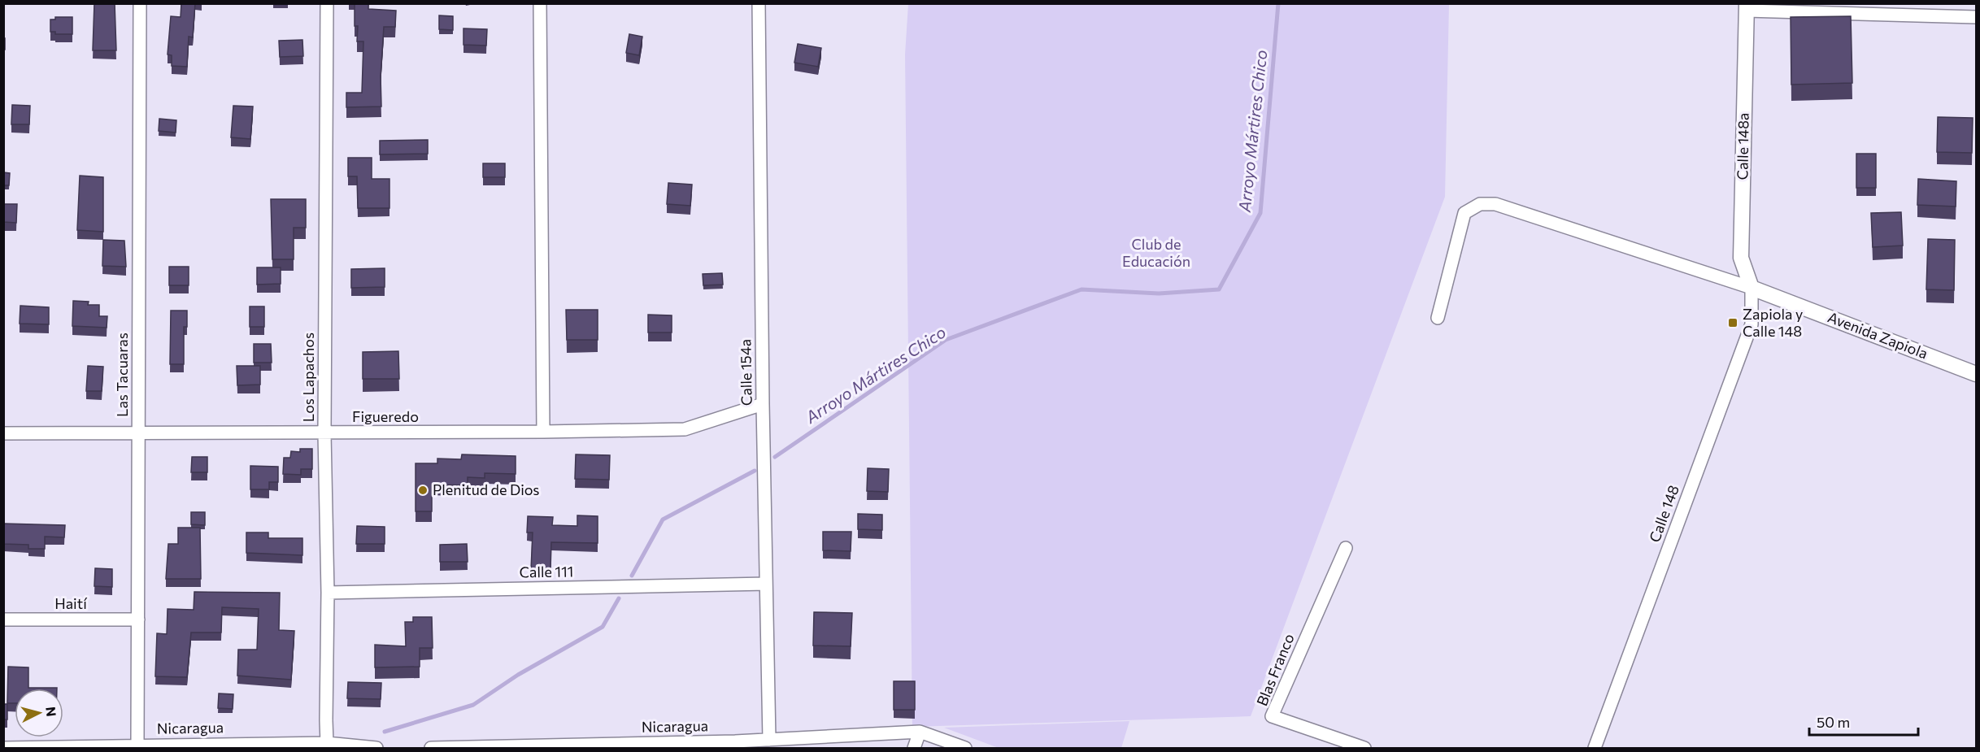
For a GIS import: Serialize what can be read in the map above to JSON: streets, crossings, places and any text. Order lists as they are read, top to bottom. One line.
{"streets":{"street":["Calle 148a","Avenida Zapiola","Calle 154a","Las Tacuaras","Los Lapachos","Figueredo","Calle 148","Calle 111","Haití","Blas Franco","Nicaragua"]},"crossings":[["Calle 148a","Avenida Zapiola"],["Calle 148a","Calle 148"],["Avenida Zapiola","Calle 148"],["Calle 154a","Figueredo"],["Calle 154a","Calle 111"],["Calle 154a","Nicaragua"],["Las Tacuaras","Figueredo"],["Las Tacuaras","Haití"],["Las Tacuaras","Nicaragua"],["Los Lapachos","Figueredo"],["Los Lapachos","Calle 111"],["Los Lapachos","Nicaragua"]],"water":["Arroyo Mártires Chico"],"parks":["Club de Educación"],"places":{"transit":["Zapiola y Calle 148"],"other":["Plenitud de Dios"]},"scale_bar":"50 m","north":"right"}
